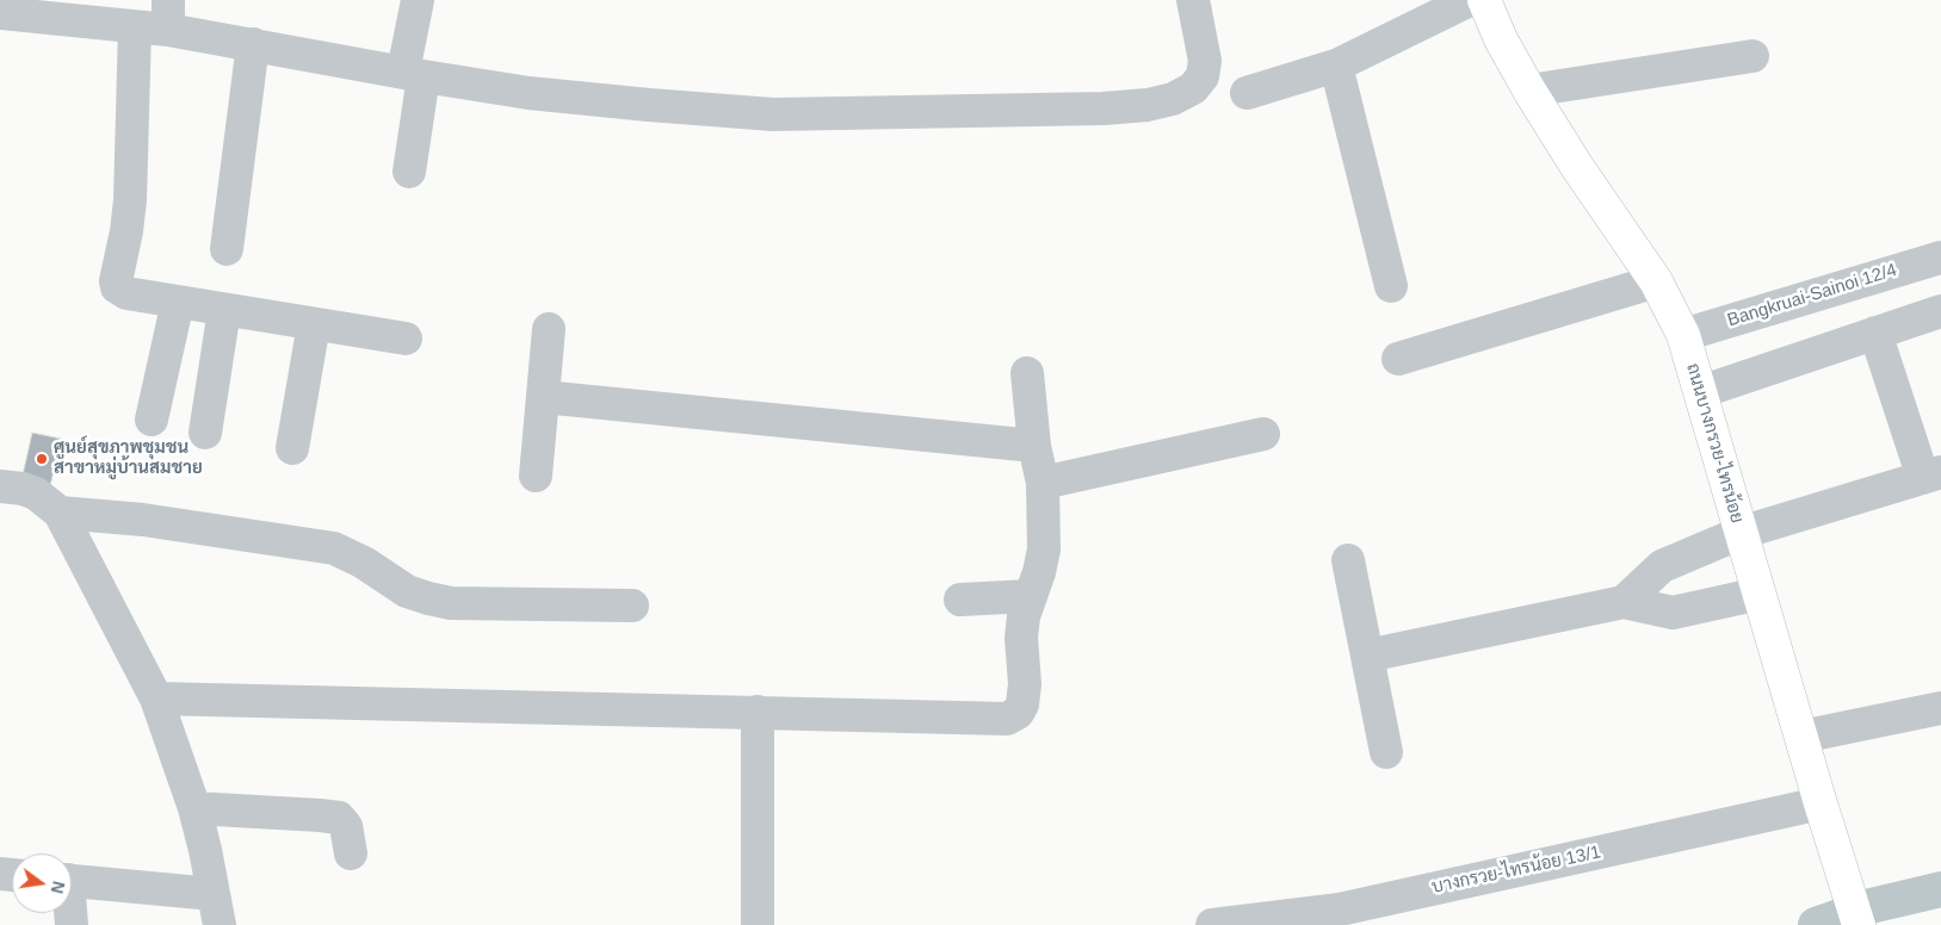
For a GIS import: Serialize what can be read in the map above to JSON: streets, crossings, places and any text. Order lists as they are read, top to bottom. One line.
{"streets":{"main road":["ถนนบางกรวย-ไทรน้อย"],"street":["Bangkruai-Sainoi 12/4","บางกรวย-ไทรน้อย 13/1"]},"crossings":[["Bangkruai-Sainoi 12/4","ถนนบางกรวย-ไทรน้อย"],["ถนนบางกรวย-ไทรน้อย","บางกรวย-ไทรน้อย 13/1"]],"places":["ศูนย์สุขภาพชุมชน สาขาหมู่บ้านสมชาย"],"north":"right"}
